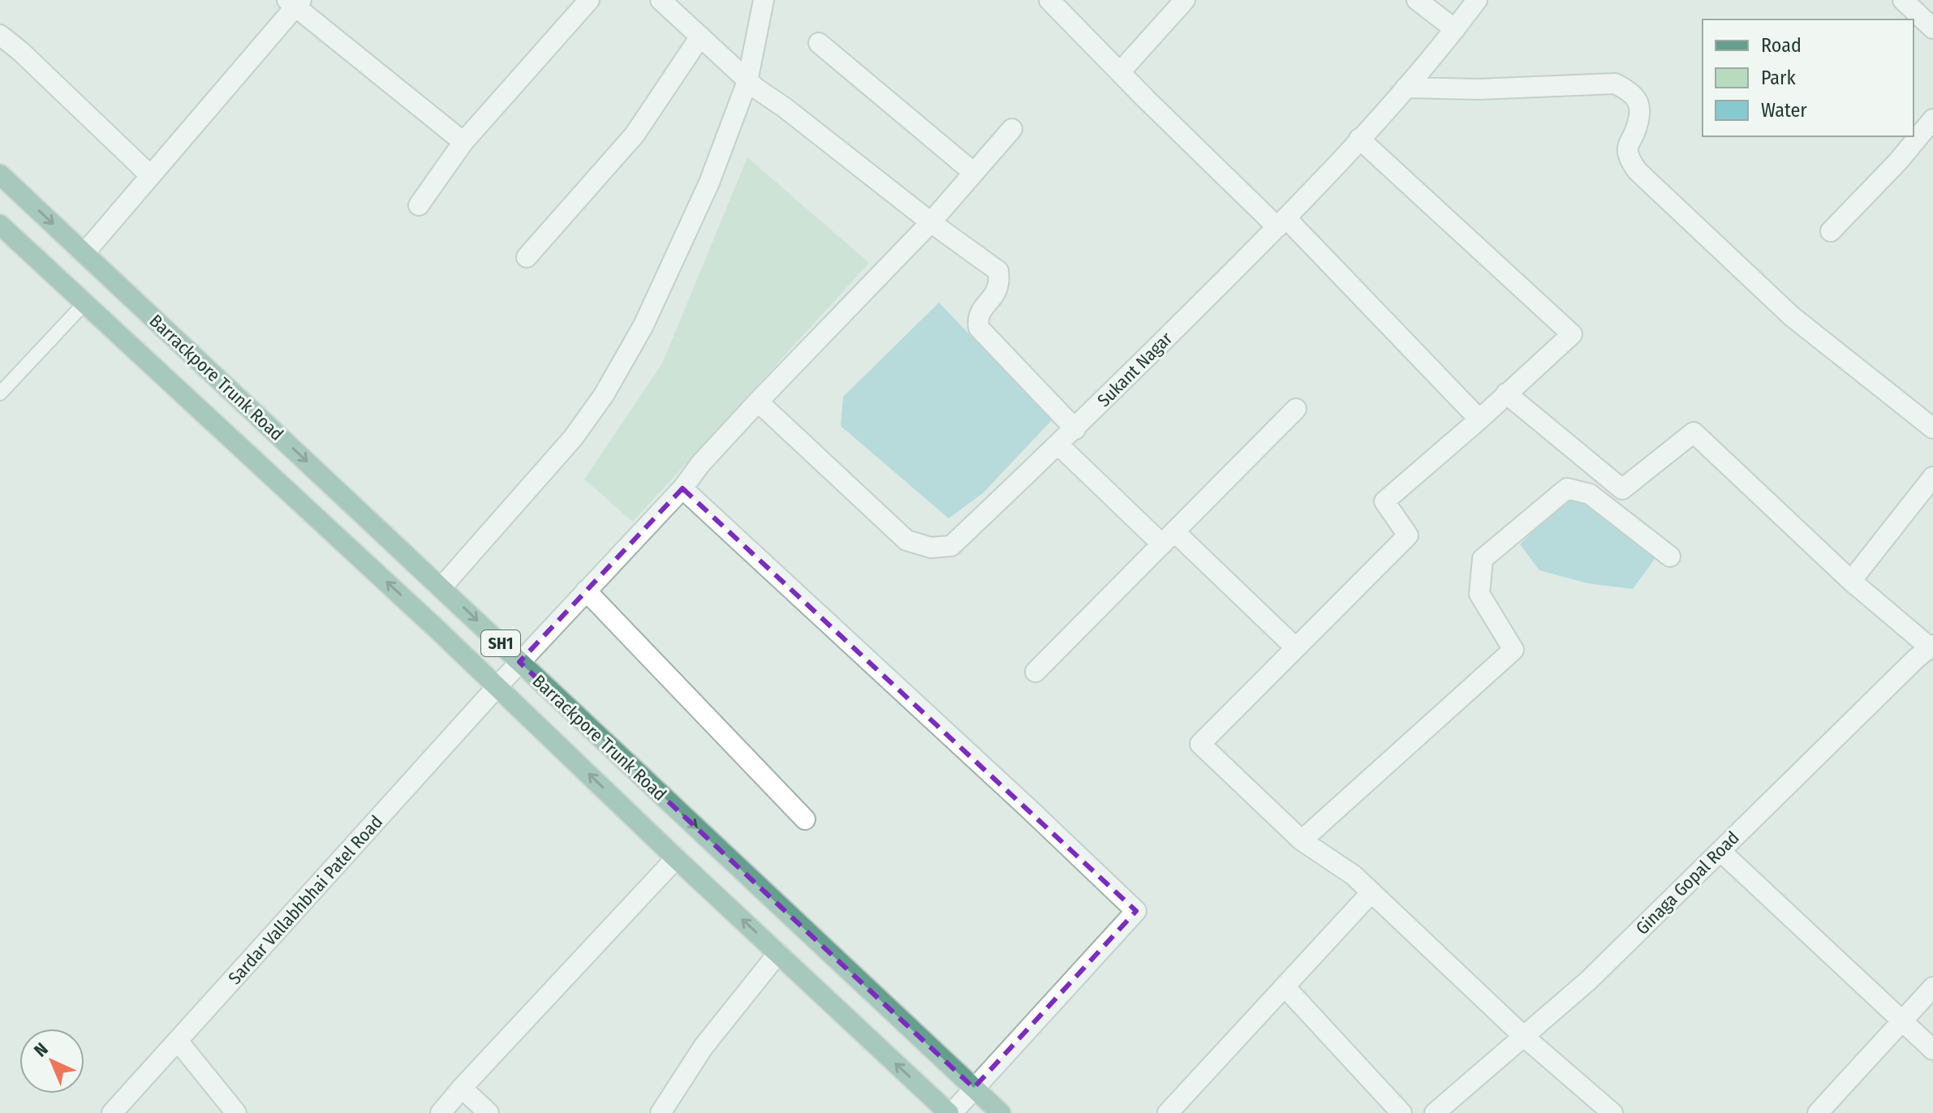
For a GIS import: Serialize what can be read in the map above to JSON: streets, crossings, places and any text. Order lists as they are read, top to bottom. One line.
{"streets":{"main road":["Barrackpore Trunk Road","SH1"],"street":["Sukant Nagar","Ginaga Gopal Road","Sardar Vallabhbhai Patel Road"]},"crossings":[["Sukant Nagar","Sardar Vallabhbhai Patel Road"],["Barrackpore Trunk Road","Sardar Vallabhbhai Patel Road"]],"legend":["Road","Park","Water"],"north":"top left"}
